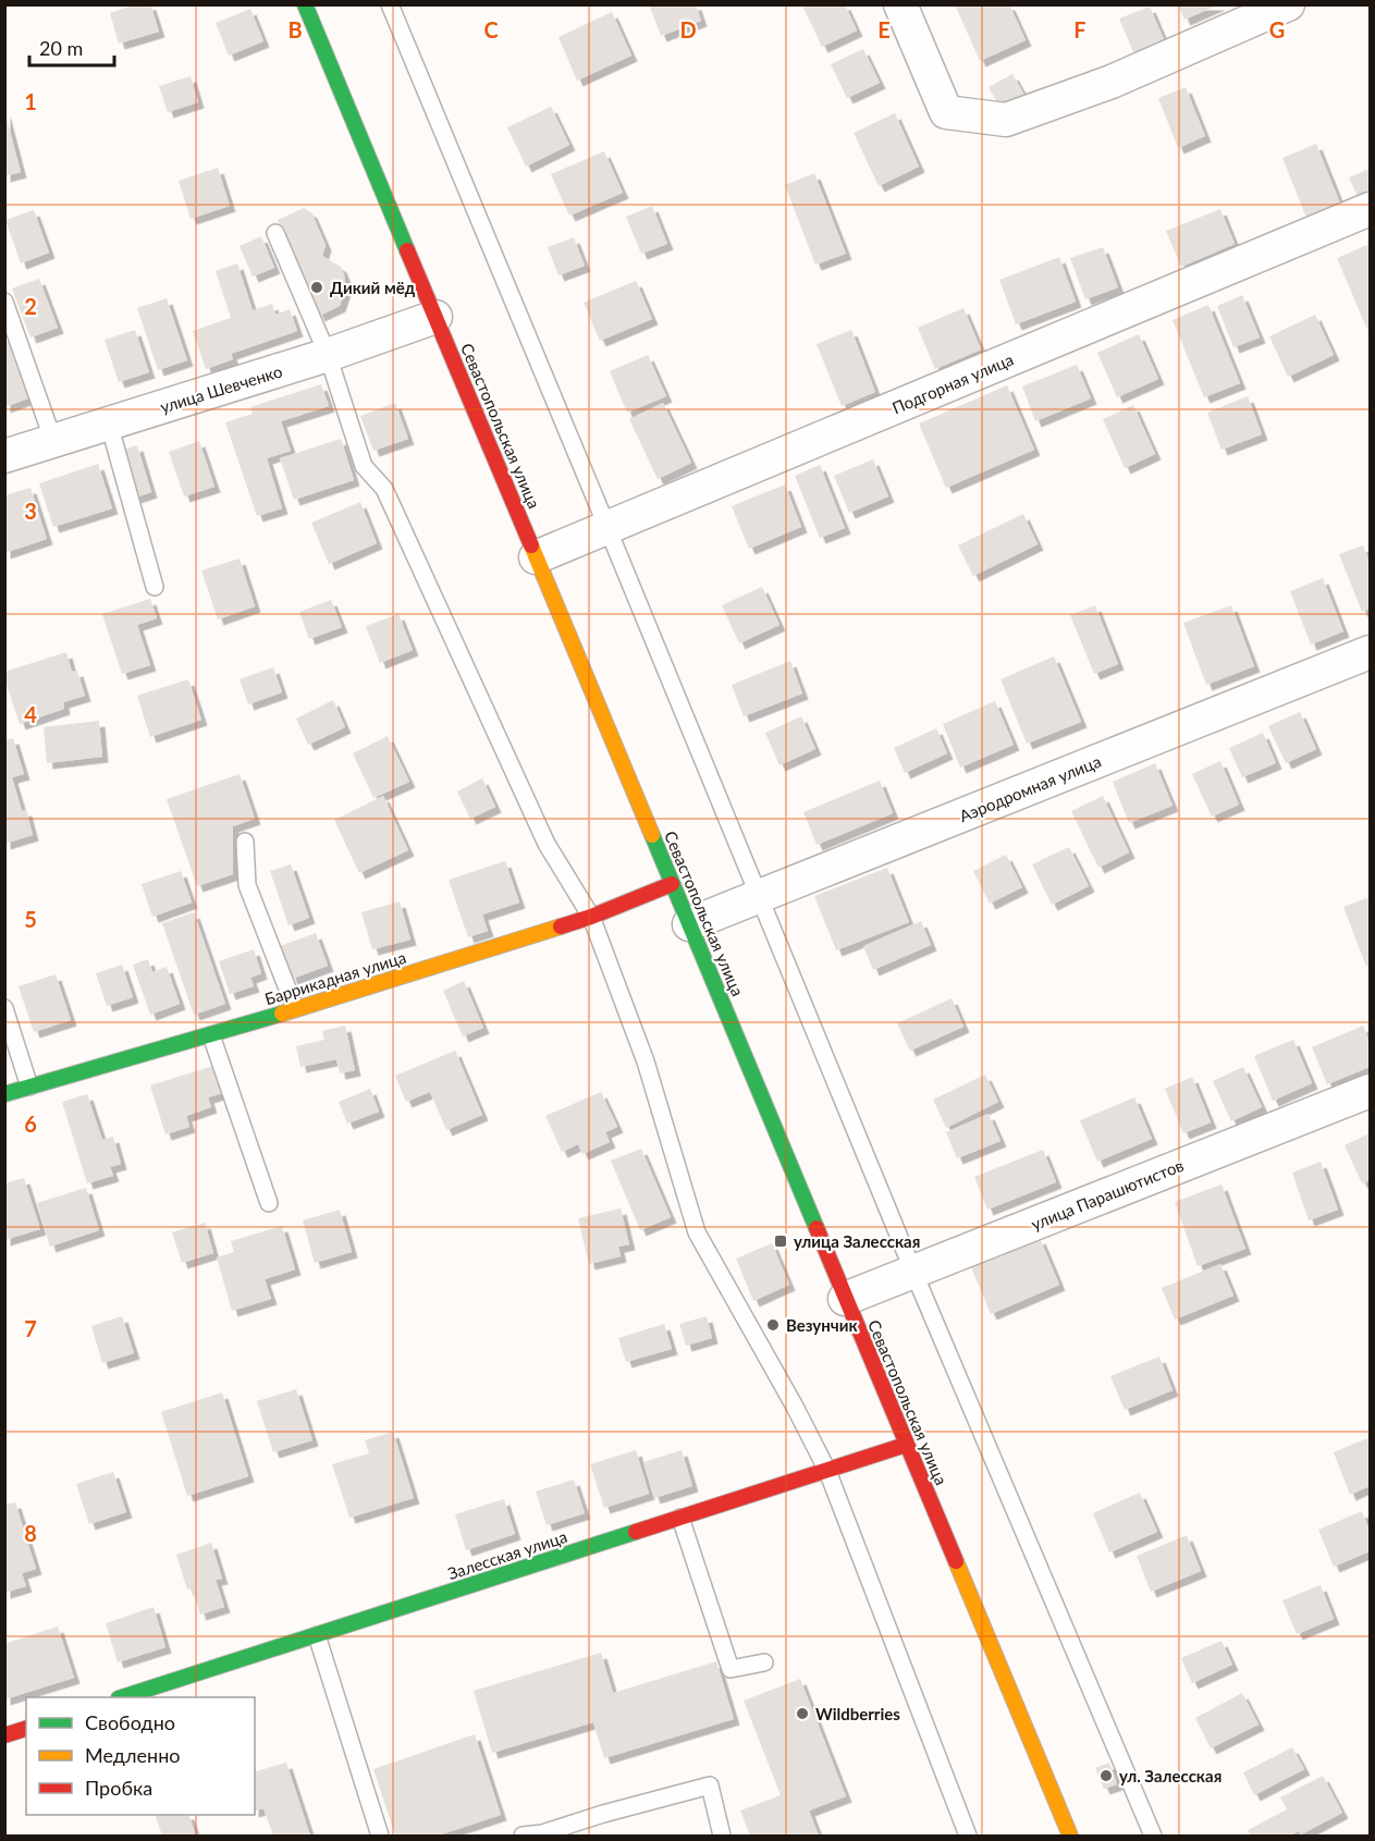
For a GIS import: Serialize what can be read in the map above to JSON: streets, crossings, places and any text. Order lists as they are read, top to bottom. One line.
{"streets":{"main road":["Севастопольская улица","Баррикадная улица","Залесская улица"],"street":["Подгорная улица","улица Шевченко","Аэродромная улица","улица Парашютистов"]},"crossings":[["Подгорная улица","Севастопольская улица"],["улица Шевченко","Севастопольская улица"],["Севастопольская улица","Аэродромная улица"],["Севастопольская улица","Баррикадная улица"],["Севастопольская улица","улица Парашютистов"],["Севастопольская улица","Залесская улица"]],"places":{"other":["Дикий мёд","Везунчик","Wildberries","ул. Залесская"],"transit":["улица Залесская"]},"legend":["Свободно","Медленно","Пробка"],"scale_bar":"20 m","grid":{"columns":["B","C","D","E","F","G"],"rows":["1","2","3","4","5","6","7","8"]}}
